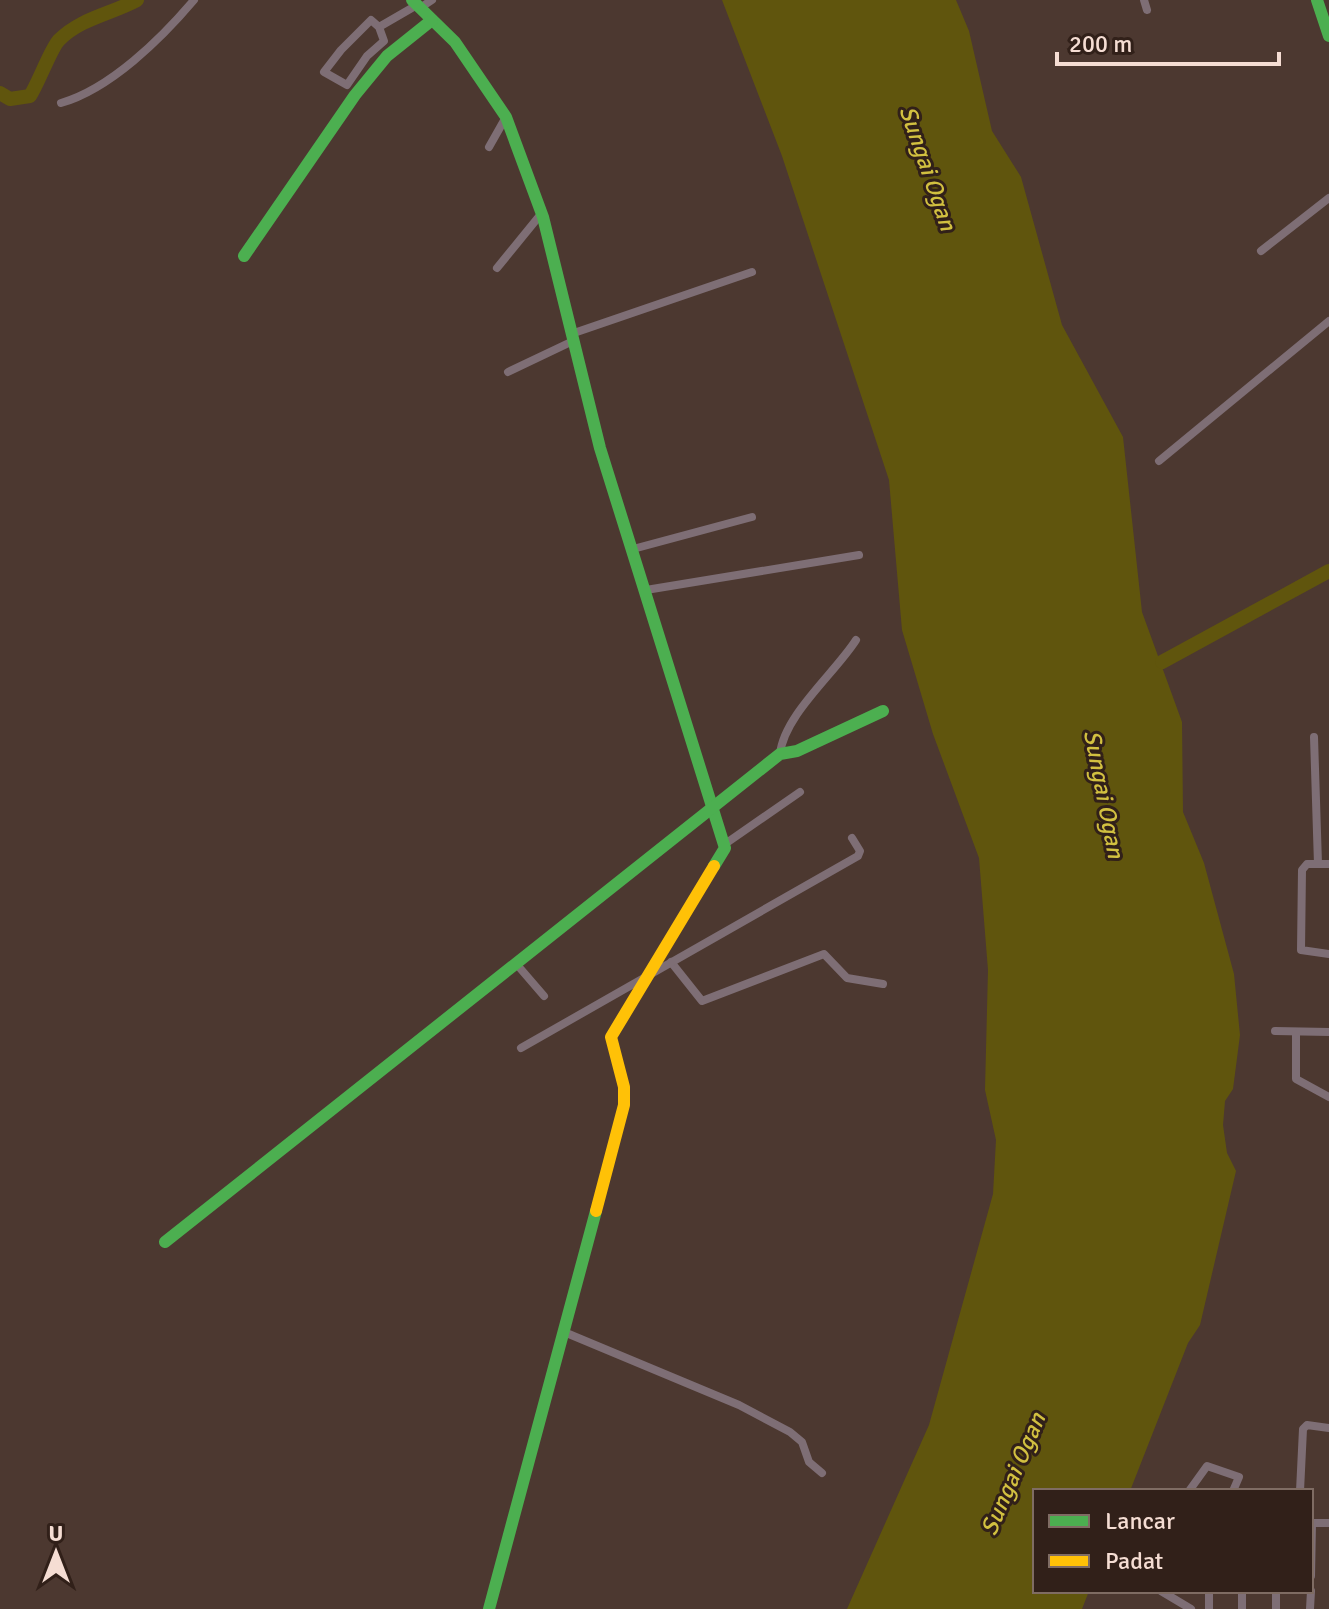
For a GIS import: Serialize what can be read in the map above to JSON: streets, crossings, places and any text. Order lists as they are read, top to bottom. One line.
{"water":["Sungai Ogan"],"legend":["Lancar","Padat"],"scale_bar":"200 m","north":"top"}
